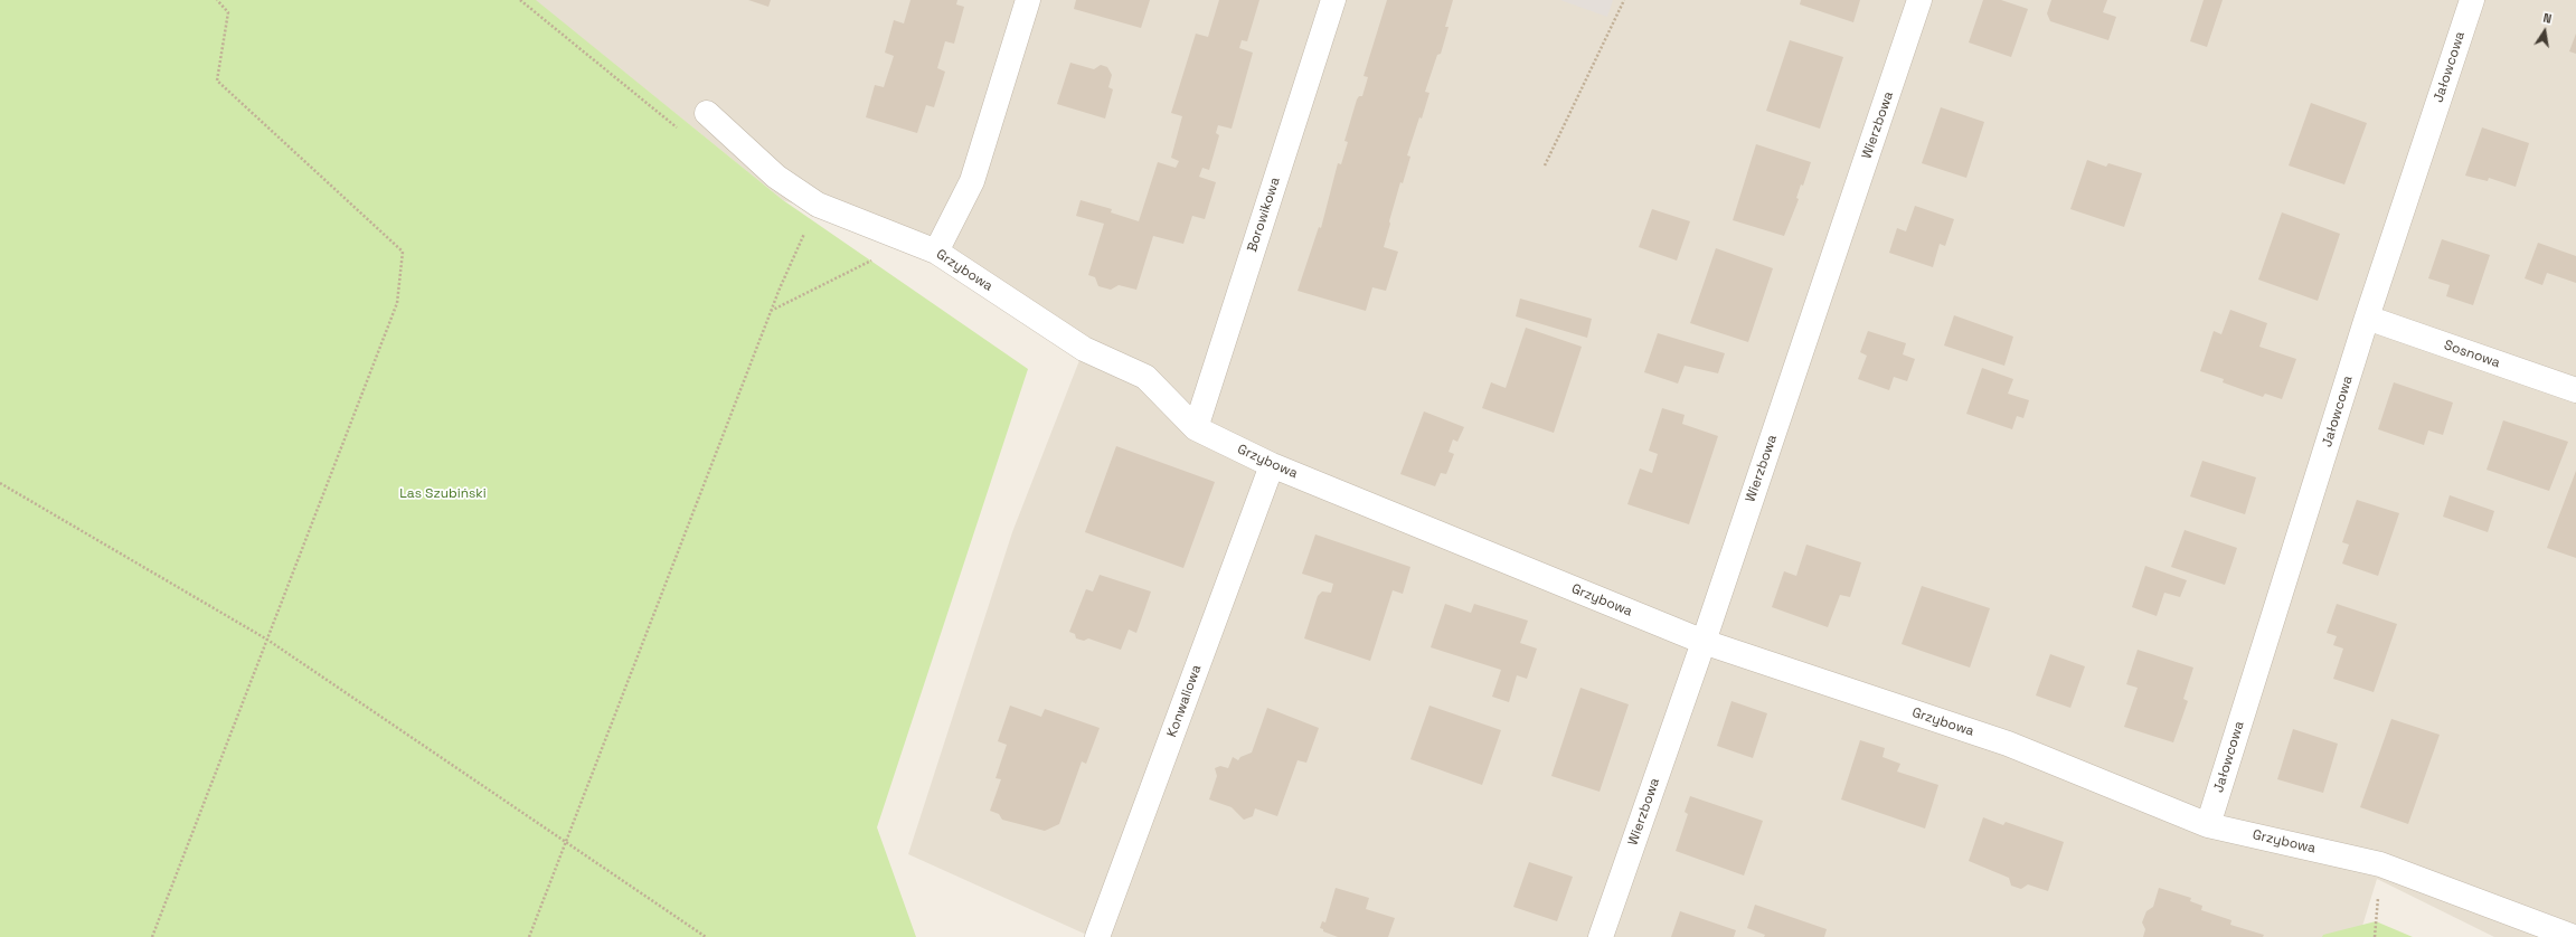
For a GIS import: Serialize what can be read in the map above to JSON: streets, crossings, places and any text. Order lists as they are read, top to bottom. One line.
{"streets":{"street":["Jałowcowa","Wierzbowa","Borowikowa","Grzybowa","Sosnowa","Konwaliowa"]},"crossings":[["Jałowcowa","Grzybowa"],["Jałowcowa","Sosnowa"],["Wierzbowa","Grzybowa"],["Borowikowa","Grzybowa"],["Grzybowa","Konwaliowa"]],"parks":["Las Szubiński"],"north":"top"}
